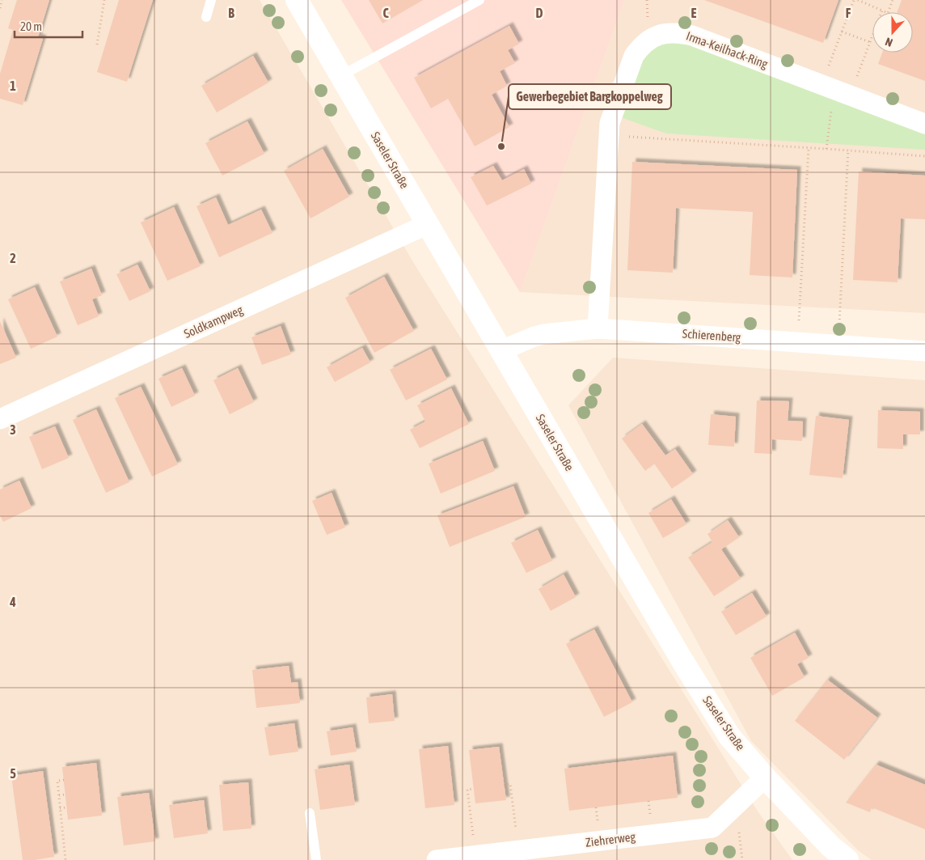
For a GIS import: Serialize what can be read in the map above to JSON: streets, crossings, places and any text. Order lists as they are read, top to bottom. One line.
{"streets":{"street":["Irma-Keilhack-Ring","Saseler Straße","Soldkampweg","Schierenberg","Ziehrerweg"]},"crossings":[["Irma-Keilhack-Ring","Schierenberg"],["Saseler Straße","Soldkampweg"],["Saseler Straße","Schierenberg"],["Saseler Straße","Ziehrerweg"]],"places":["Gewerbegebiet Bargkoppelweg"],"scale_bar":"20 m","north":"bottom","grid":{"columns":["B","C","D","E","F"],"rows":["1","2","3","4","5"]}}
